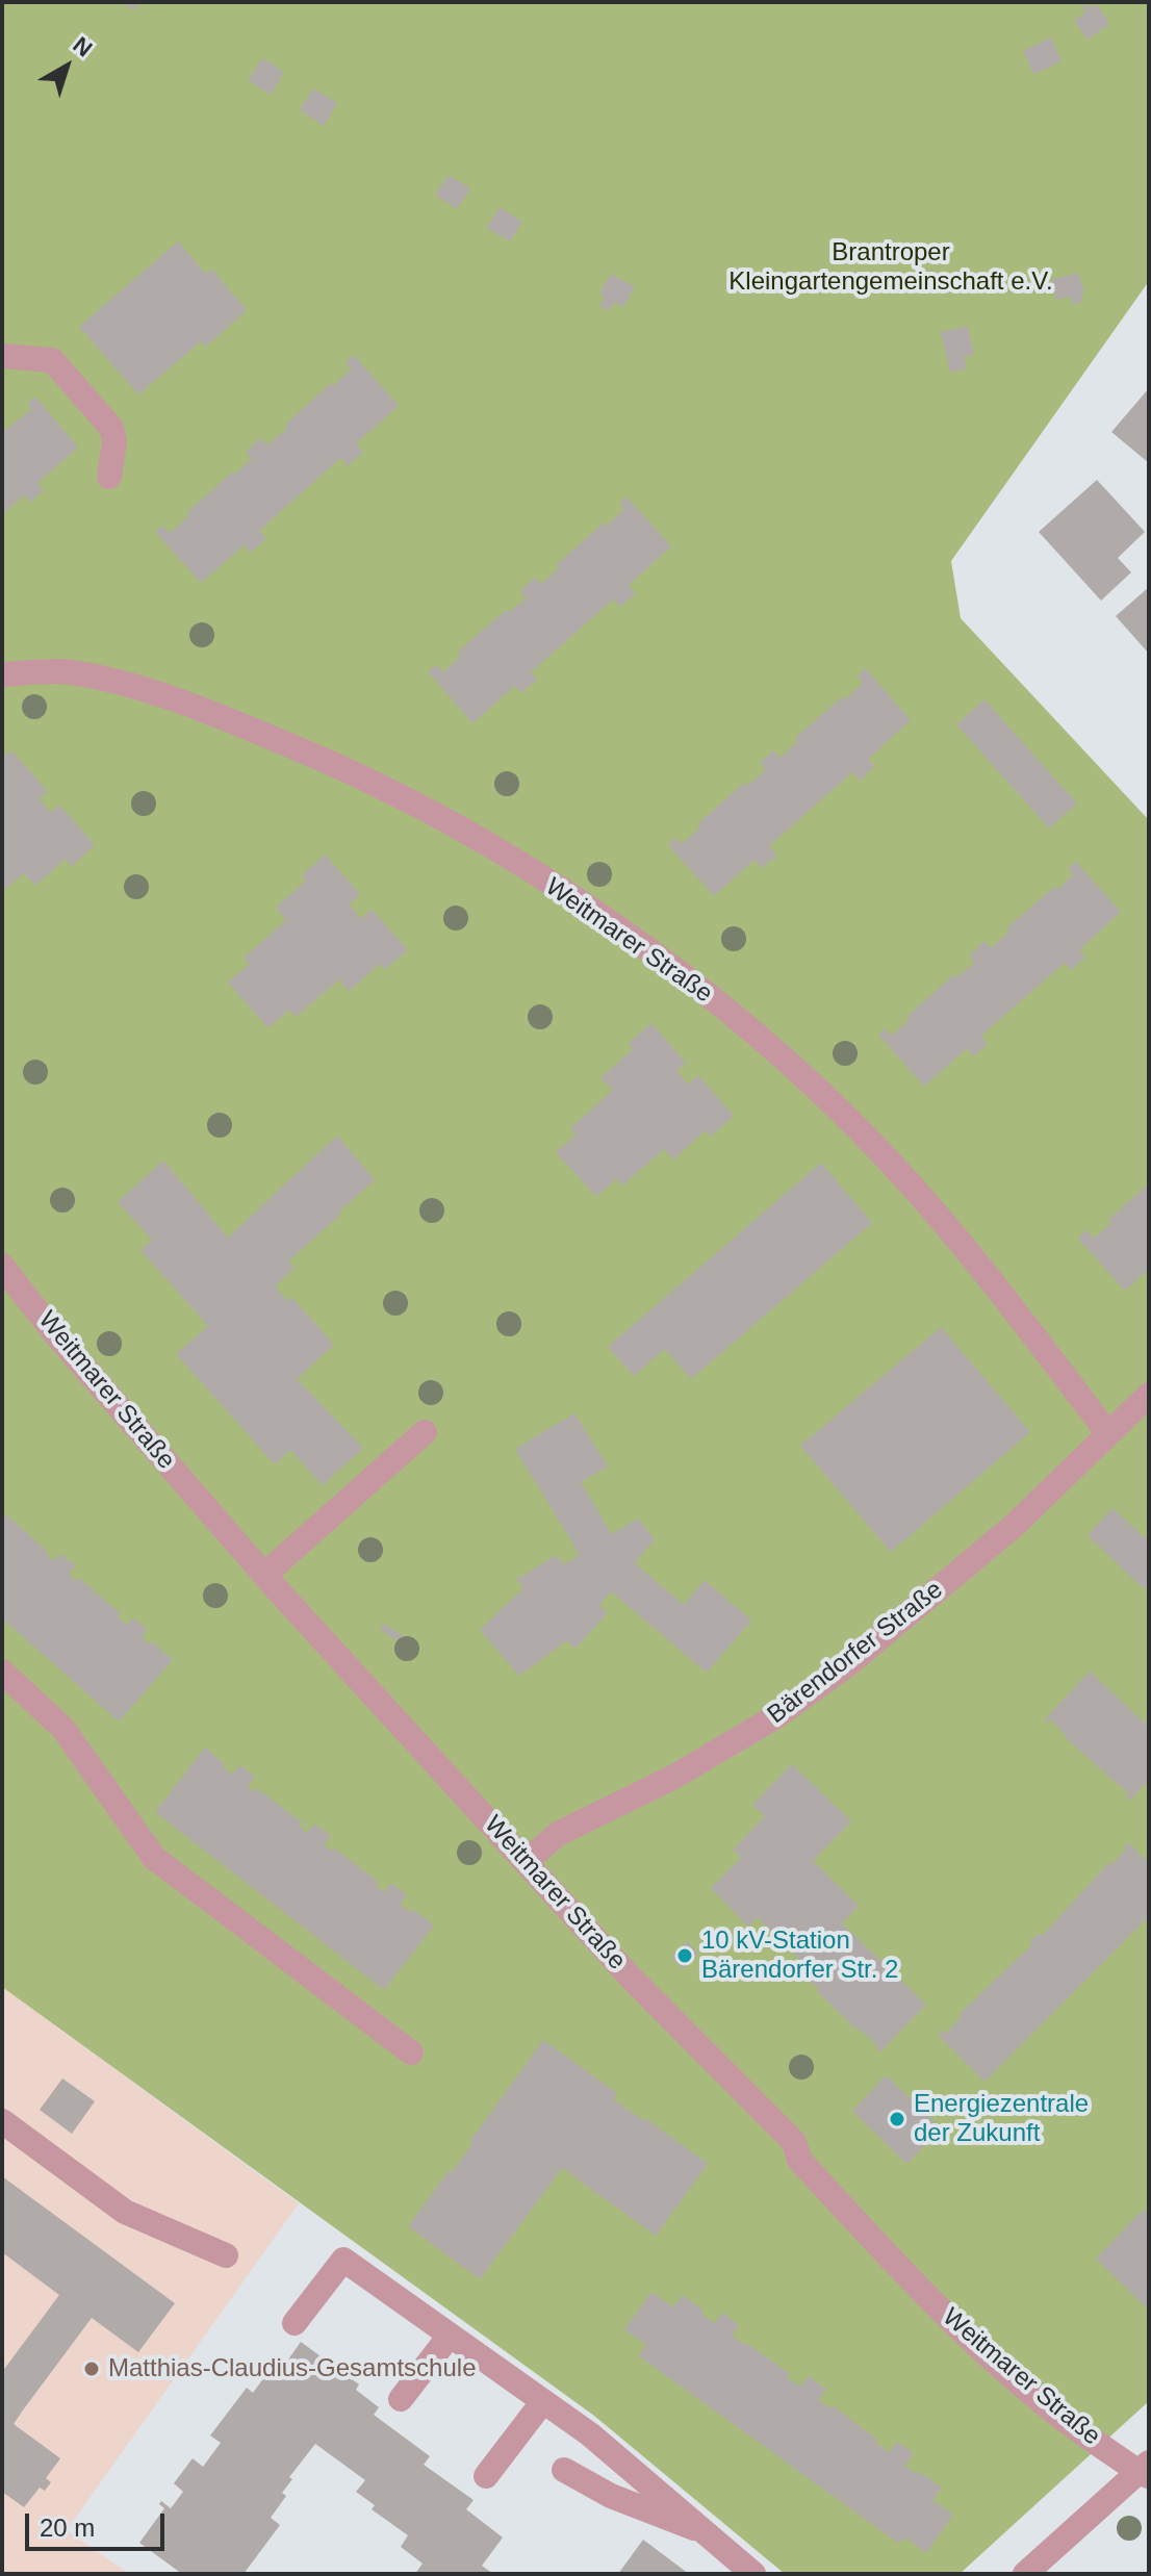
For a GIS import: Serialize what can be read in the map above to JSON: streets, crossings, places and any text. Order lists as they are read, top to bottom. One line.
{"streets":{"street":["Weitmarer Straße","Bärendorfer Straße"]},"crossings":[["Weitmarer Straße","Bärendorfer Straße"]],"parks":["Brantroper Kleingartengemeinschaft e.V."],"places":["10 kV-Station Bärendorfer Str. 2","Energiezentrale der Zukunft","Matthias-Claudius-Gesamtschule"],"scale_bar":"20 m","north":"top right"}
